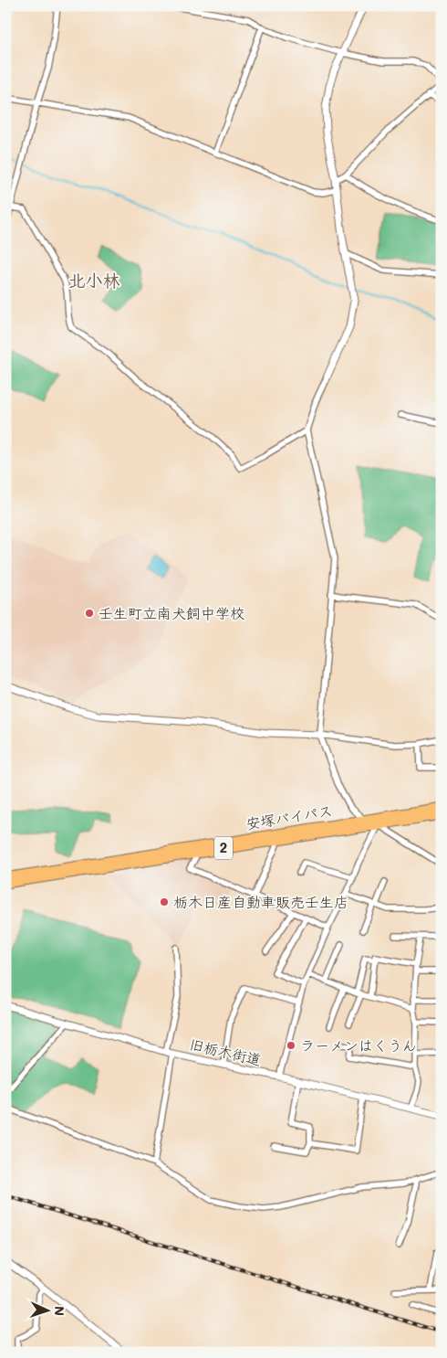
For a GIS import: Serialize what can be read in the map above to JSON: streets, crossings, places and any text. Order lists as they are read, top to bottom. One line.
{"streets":{"main road":["安塚バイパス","2"],"street":["旧栃木街道"]},"districts":["北小林"],"places":["壬生町立南犬飼中学校","栃木日産自動車販売壬生店","ラーメンはくうん"],"north":"right"}
